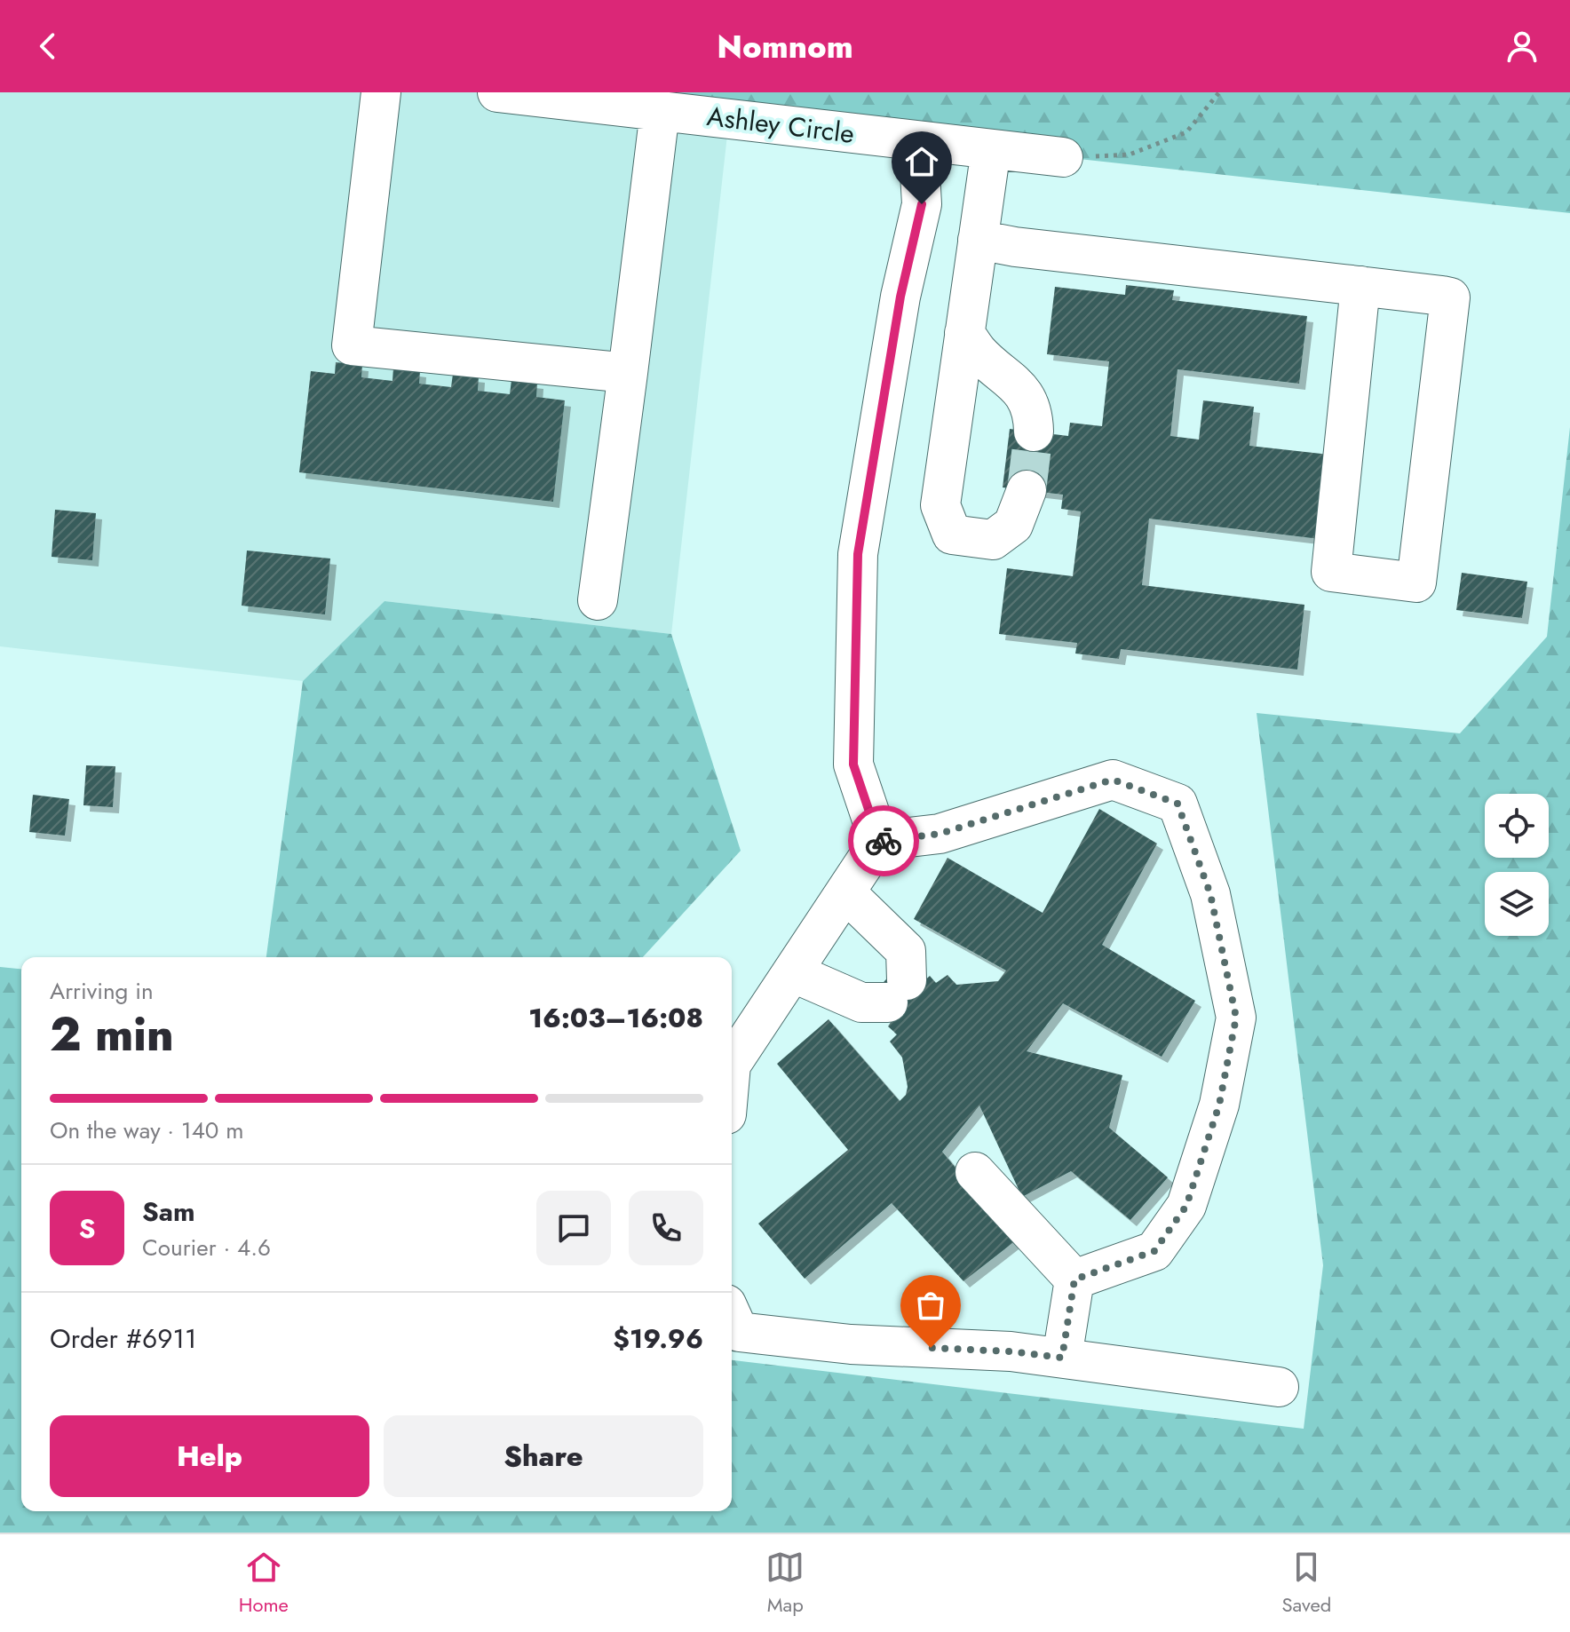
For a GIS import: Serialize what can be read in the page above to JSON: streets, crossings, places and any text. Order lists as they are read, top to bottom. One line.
{"streets":{"street":["Ashley Circle"]},"page":{"header":"Nomnom","heading":["2 min","Arriving in","16:03–16:08"],"panel":["Sam","Courier · 4.6","Order #6911","$19.96"],"bar":"On the way · 140 m","round":"S","buttons":["Help","Share"],"tabs":["Home","Map","Saved"]}}
